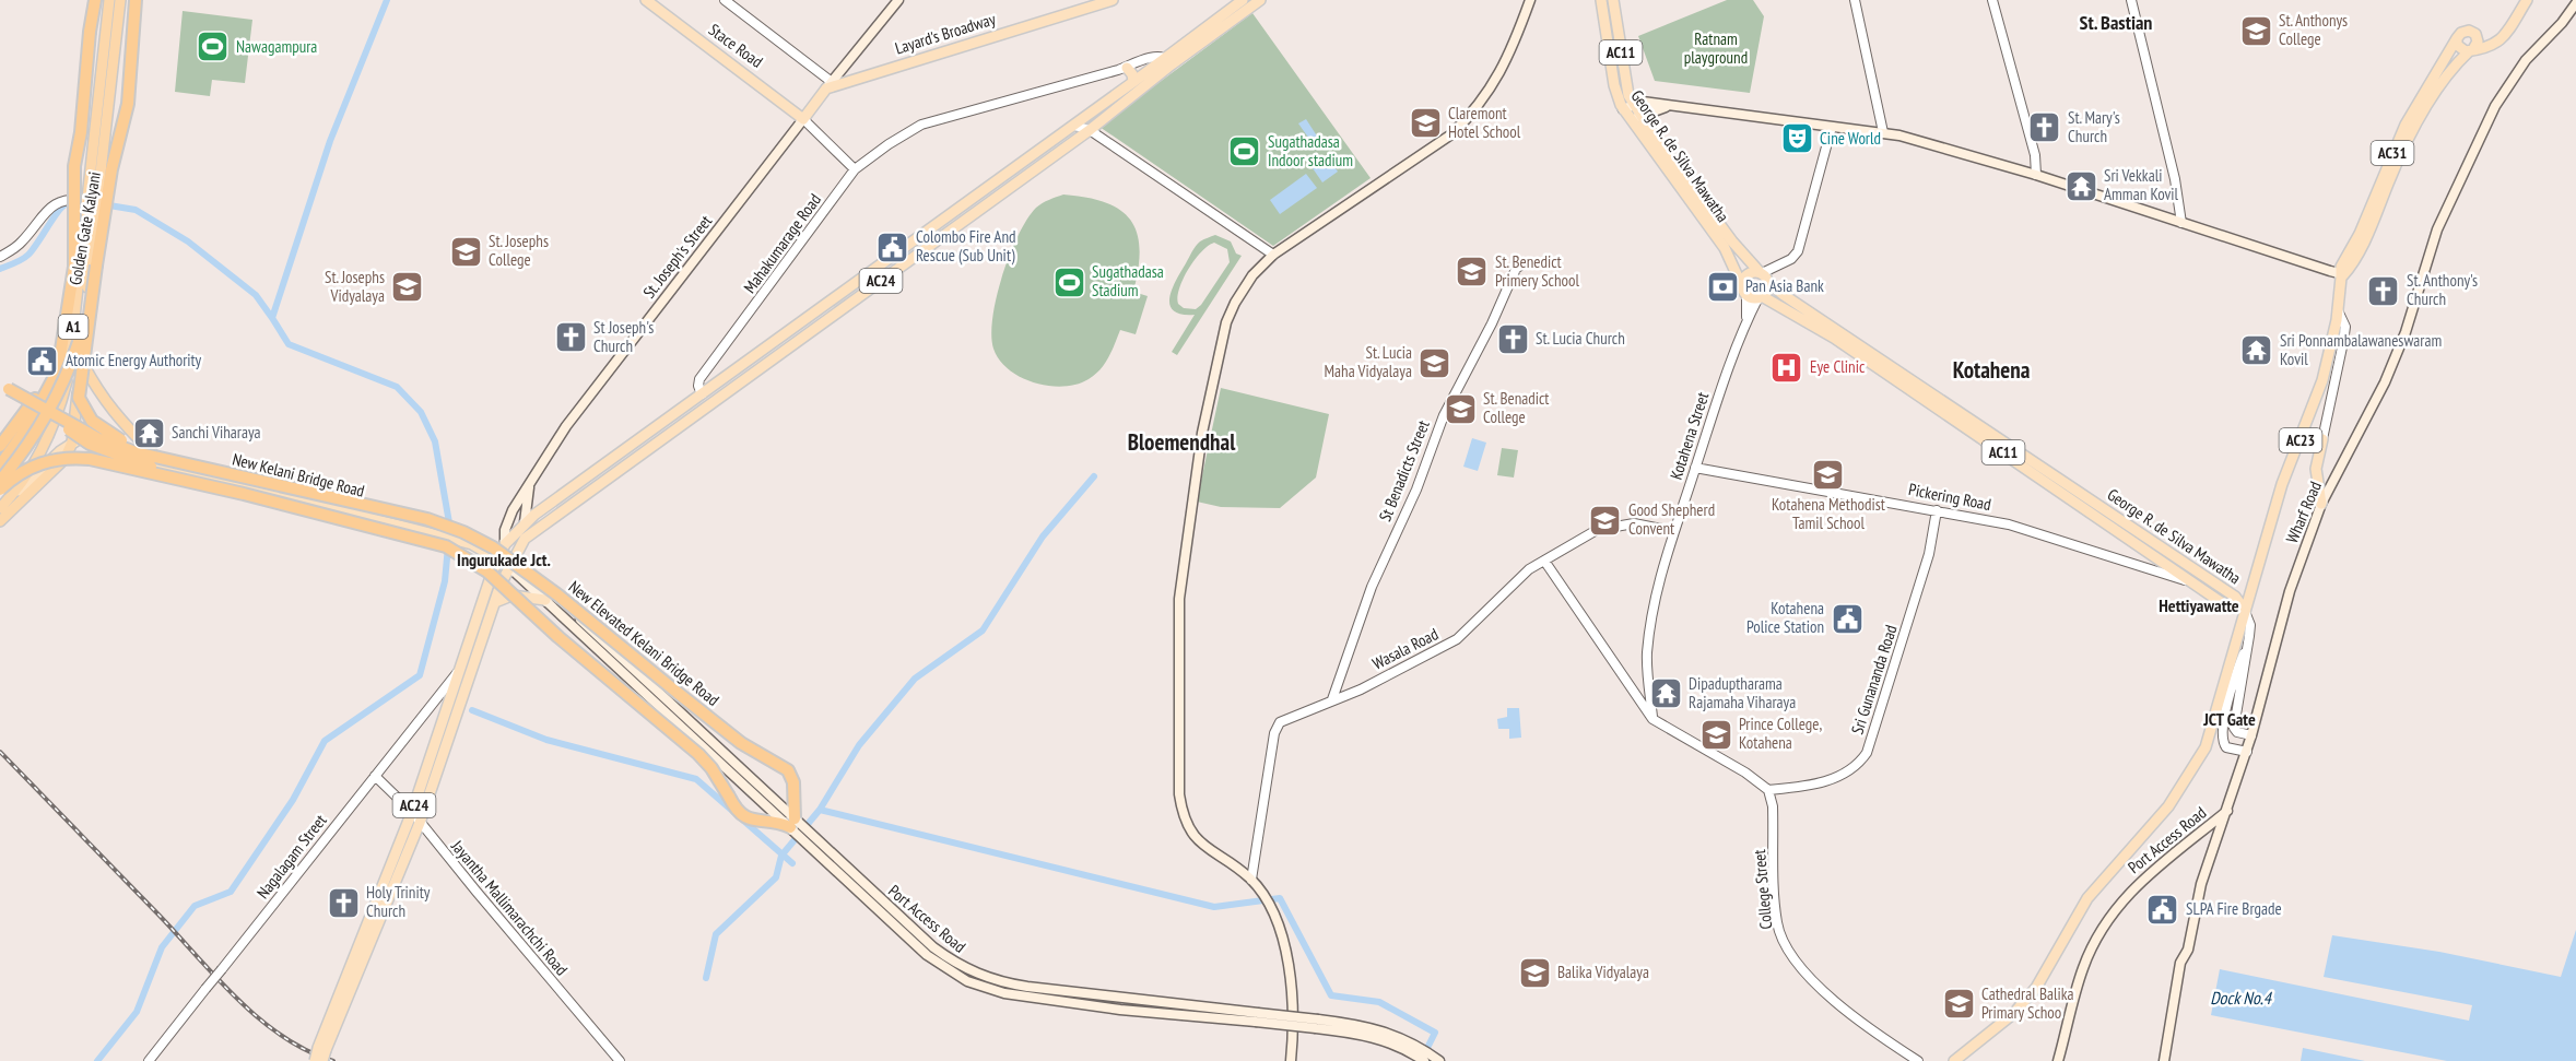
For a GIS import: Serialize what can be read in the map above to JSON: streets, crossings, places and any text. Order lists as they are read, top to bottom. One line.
{"streets":{"highway":["Golden Gate Kalyani","A1","New Kelani Bridge Road","New Elevated Kelani Bridge Road"],"main road":["Layard's Broadway","Stace Road","AC11","AC31","George R. de Silva Mawatha","St. Joseph's Street","AC24","AC23","Wharf Road","Port Access Road"],"street":["Mahakumarage Road","Kotahena Street","St Benadicts Street","Pickering Road","Wasala Road","Sri Gunananda Road","Nagalagam Street","College Street","Jayantha Mallimarachchi Road"]},"crossings":[["Stace Road","St. Joseph's Street"],["AC31","AC23"],["George R. de Silva Mawatha","Kotahena Street"],["George R. de Silva Mawatha","AC23"],["George R. de Silva Mawatha","Pickering Road"],["Mahakumarage Road","AC24"],["St. Joseph's Street","AC24"],["St. Joseph's Street","New Kelani Bridge Road"],["AC24","New Kelani Bridge Road"],["AC24","Port Access Road"],["AC24","Nagalagam Street"],["AC24","Jayantha Mallimarachchi Road"],["A1","New Kelani Bridge Road"],["Kotahena Street","Pickering Road"],["Kotahena Street","Wasala Road"],["St Benadicts Street","Wasala Road"],["New Kelani Bridge Road","Port Access Road"],["Pickering Road","Sri Gunananda Road"],["Wharf Road","Port Access Road"],["Sri Gunananda Road","College Street"],["Nagalagam Street","Jayantha Mallimarachchi Road"]],"districts":["St. Bastian","Kotahena","Bloemendhal","Ingurukade Jct.","Hettiyawatte","JCT Gate"],"water":["Dock No.4"],"parks":["Ratnam playground"],"places":{"school or university":["St. Anthonys College","Claremont Hotel School","St. Josephs College","St. Benedict Primery School","St. Josephs Vidyalaya","St. Lucia Maha Vidyalaya","St. Benadict College","Kotahena Methodist Tamil School","Good Shepherd Convent","Prince College, Kotahena","Balika Vidyalaya","Cathedral Balika Primary Schoo"],"sports":["Nawagampura","Sugathadasa Indoor stadium","Sugathadasa Stadium"],"church":["St. Mary's Church","St. Anthony's Church","St Joseph's Church","St. Lucia Church","Holy Trinity Church"],"theatre":["Cine World"],"temple":["Sri Vekkali Amman Kovil","Sri Ponnambalawaneswaram Kovil","Sanchi Viharaya","Dipaduptharama Rajamaha Viharaya"],"public building":["Colombo Fire And Rescue (Sub Unit)","Atomic Energy Authority","Kotahena Police Station","SLPA Fire Brgade"],"bank":["Pan Asia Bank"],"hospital":["Eye Clinic"]}}
